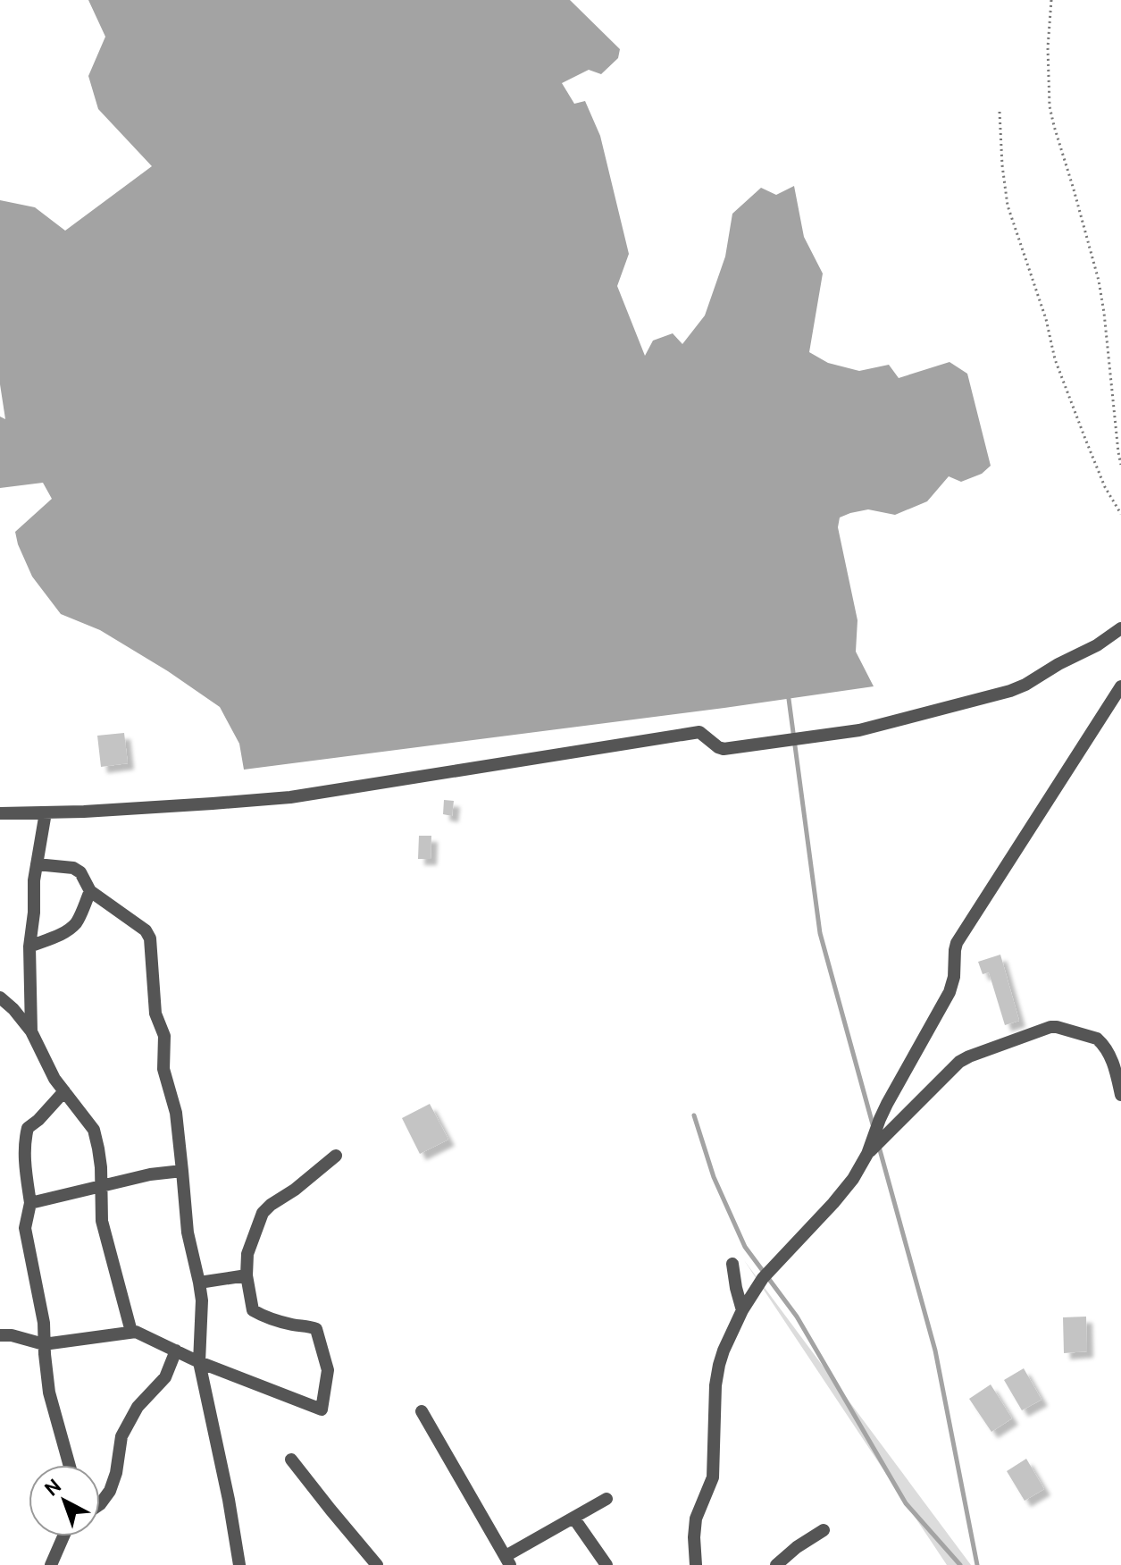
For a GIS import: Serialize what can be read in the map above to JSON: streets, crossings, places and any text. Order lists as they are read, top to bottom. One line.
{"north":"top left"}
